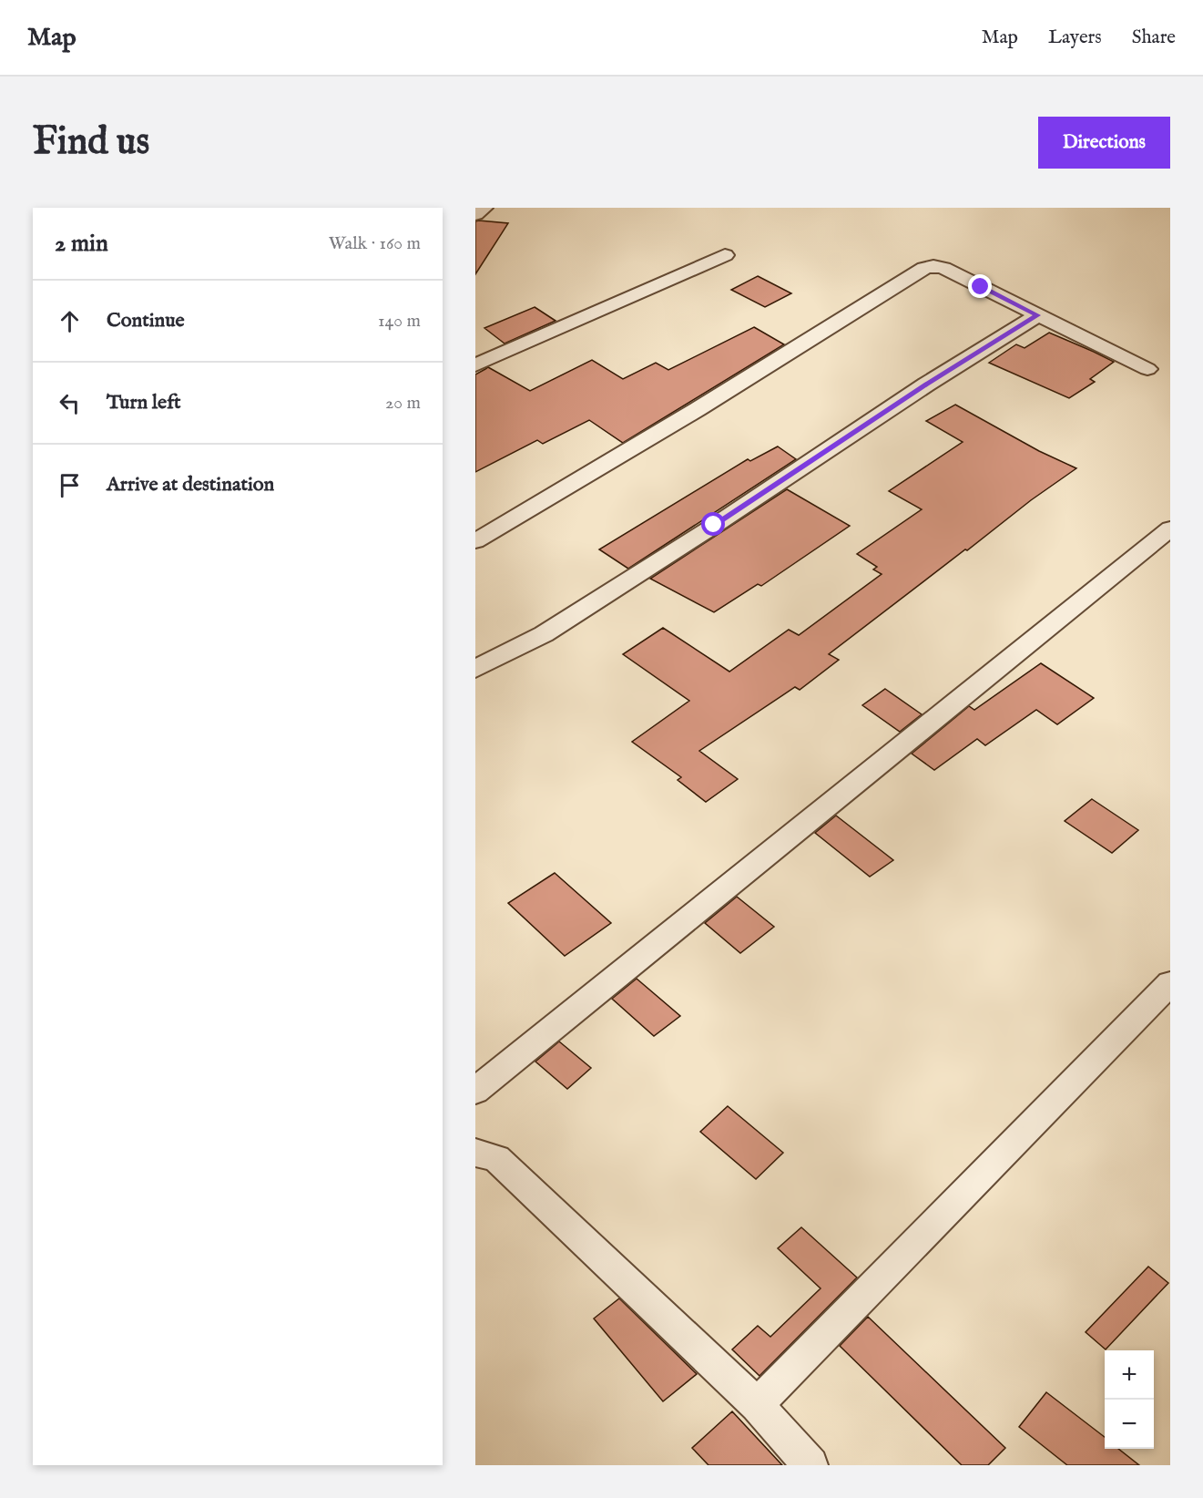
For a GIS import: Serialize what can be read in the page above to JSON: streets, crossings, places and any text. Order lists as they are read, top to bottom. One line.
{"page":{"header":"Map","nav":["Map","Layers","Share"],"buttons":"Directions","title":"Find us","heading":["2 min","Walk · 160 m"],"list":[["Continue","140 m"],["Turn left","20 m"],"Arrive at destination"],"map_buttons":["+","−"]}}
